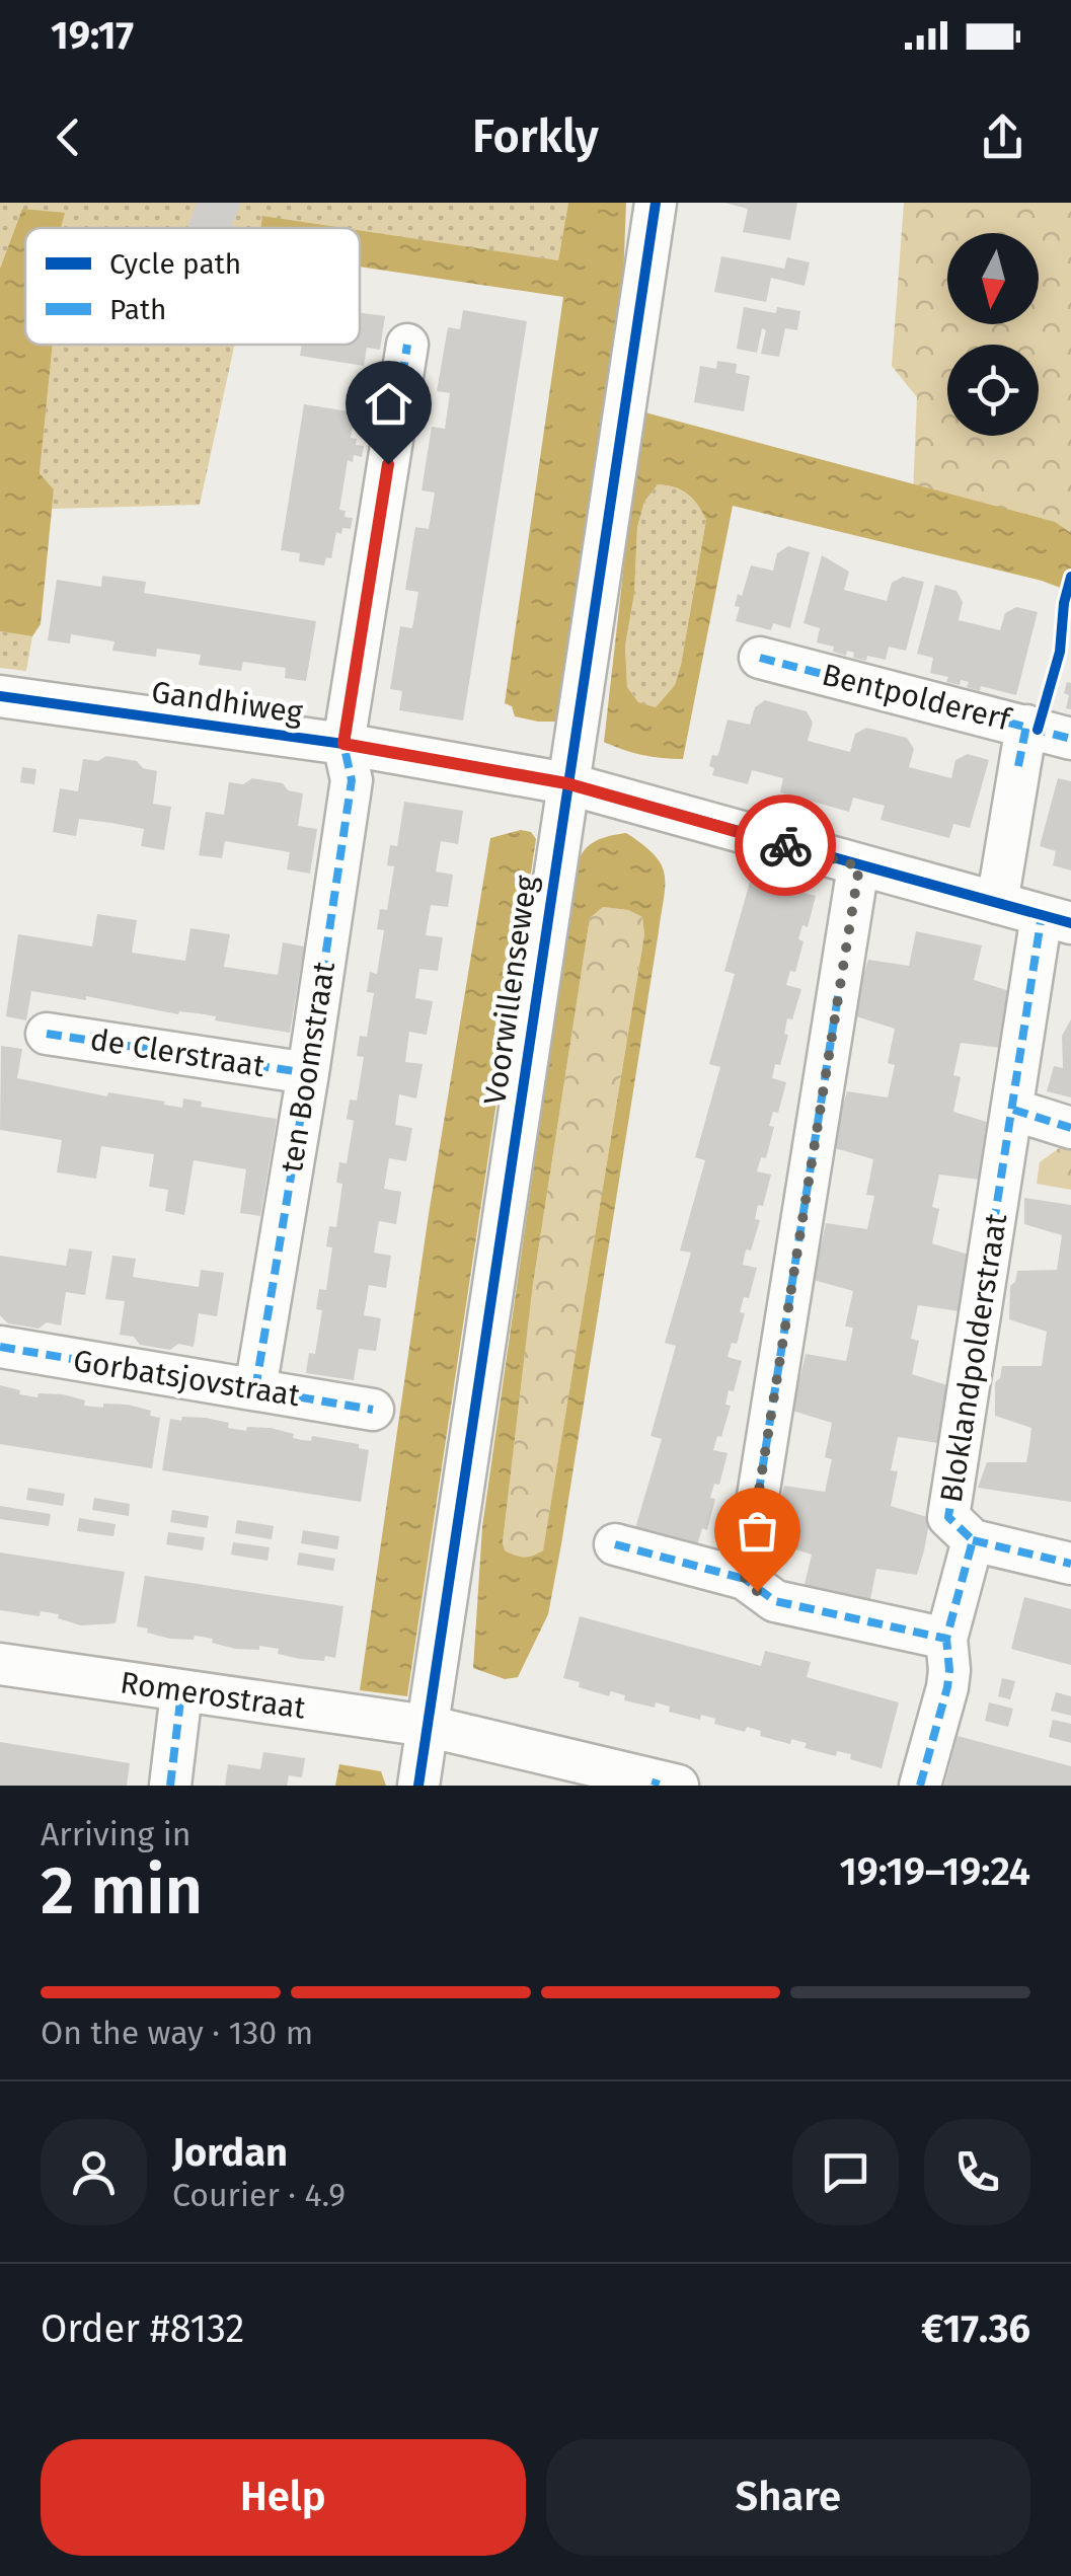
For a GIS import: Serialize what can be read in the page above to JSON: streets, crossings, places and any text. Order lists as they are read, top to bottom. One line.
{"streets":{"street":["Bentpoldererf","Gandhiweg","Voorwillenseweg","de Clerstraat","ten Boomstraat","Bloklandpolderstraat","Gorbatsjovstraat","Romerostraat"]},"crossings":[["Gandhiweg","Voorwillenseweg"],["Gandhiweg","ten Boomstraat"],["Gandhiweg","Bloklandpolderstraat"],["Voorwillenseweg","Romerostraat"],["de Clerstraat","ten Boomstraat"],["ten Boomstraat","Gorbatsjovstraat"]],"legend":["Cycle path","Path"],"north":"bottom","page":{"status":"19:17","header":"Forkly","heading":["2 min","Arriving in","19:19–19:24"],"panel":["Jordan","Courier · 4.9","Order #8132","€17.36"],"bar":"On the way · 130 m","buttons":["Help","Share"]}}
